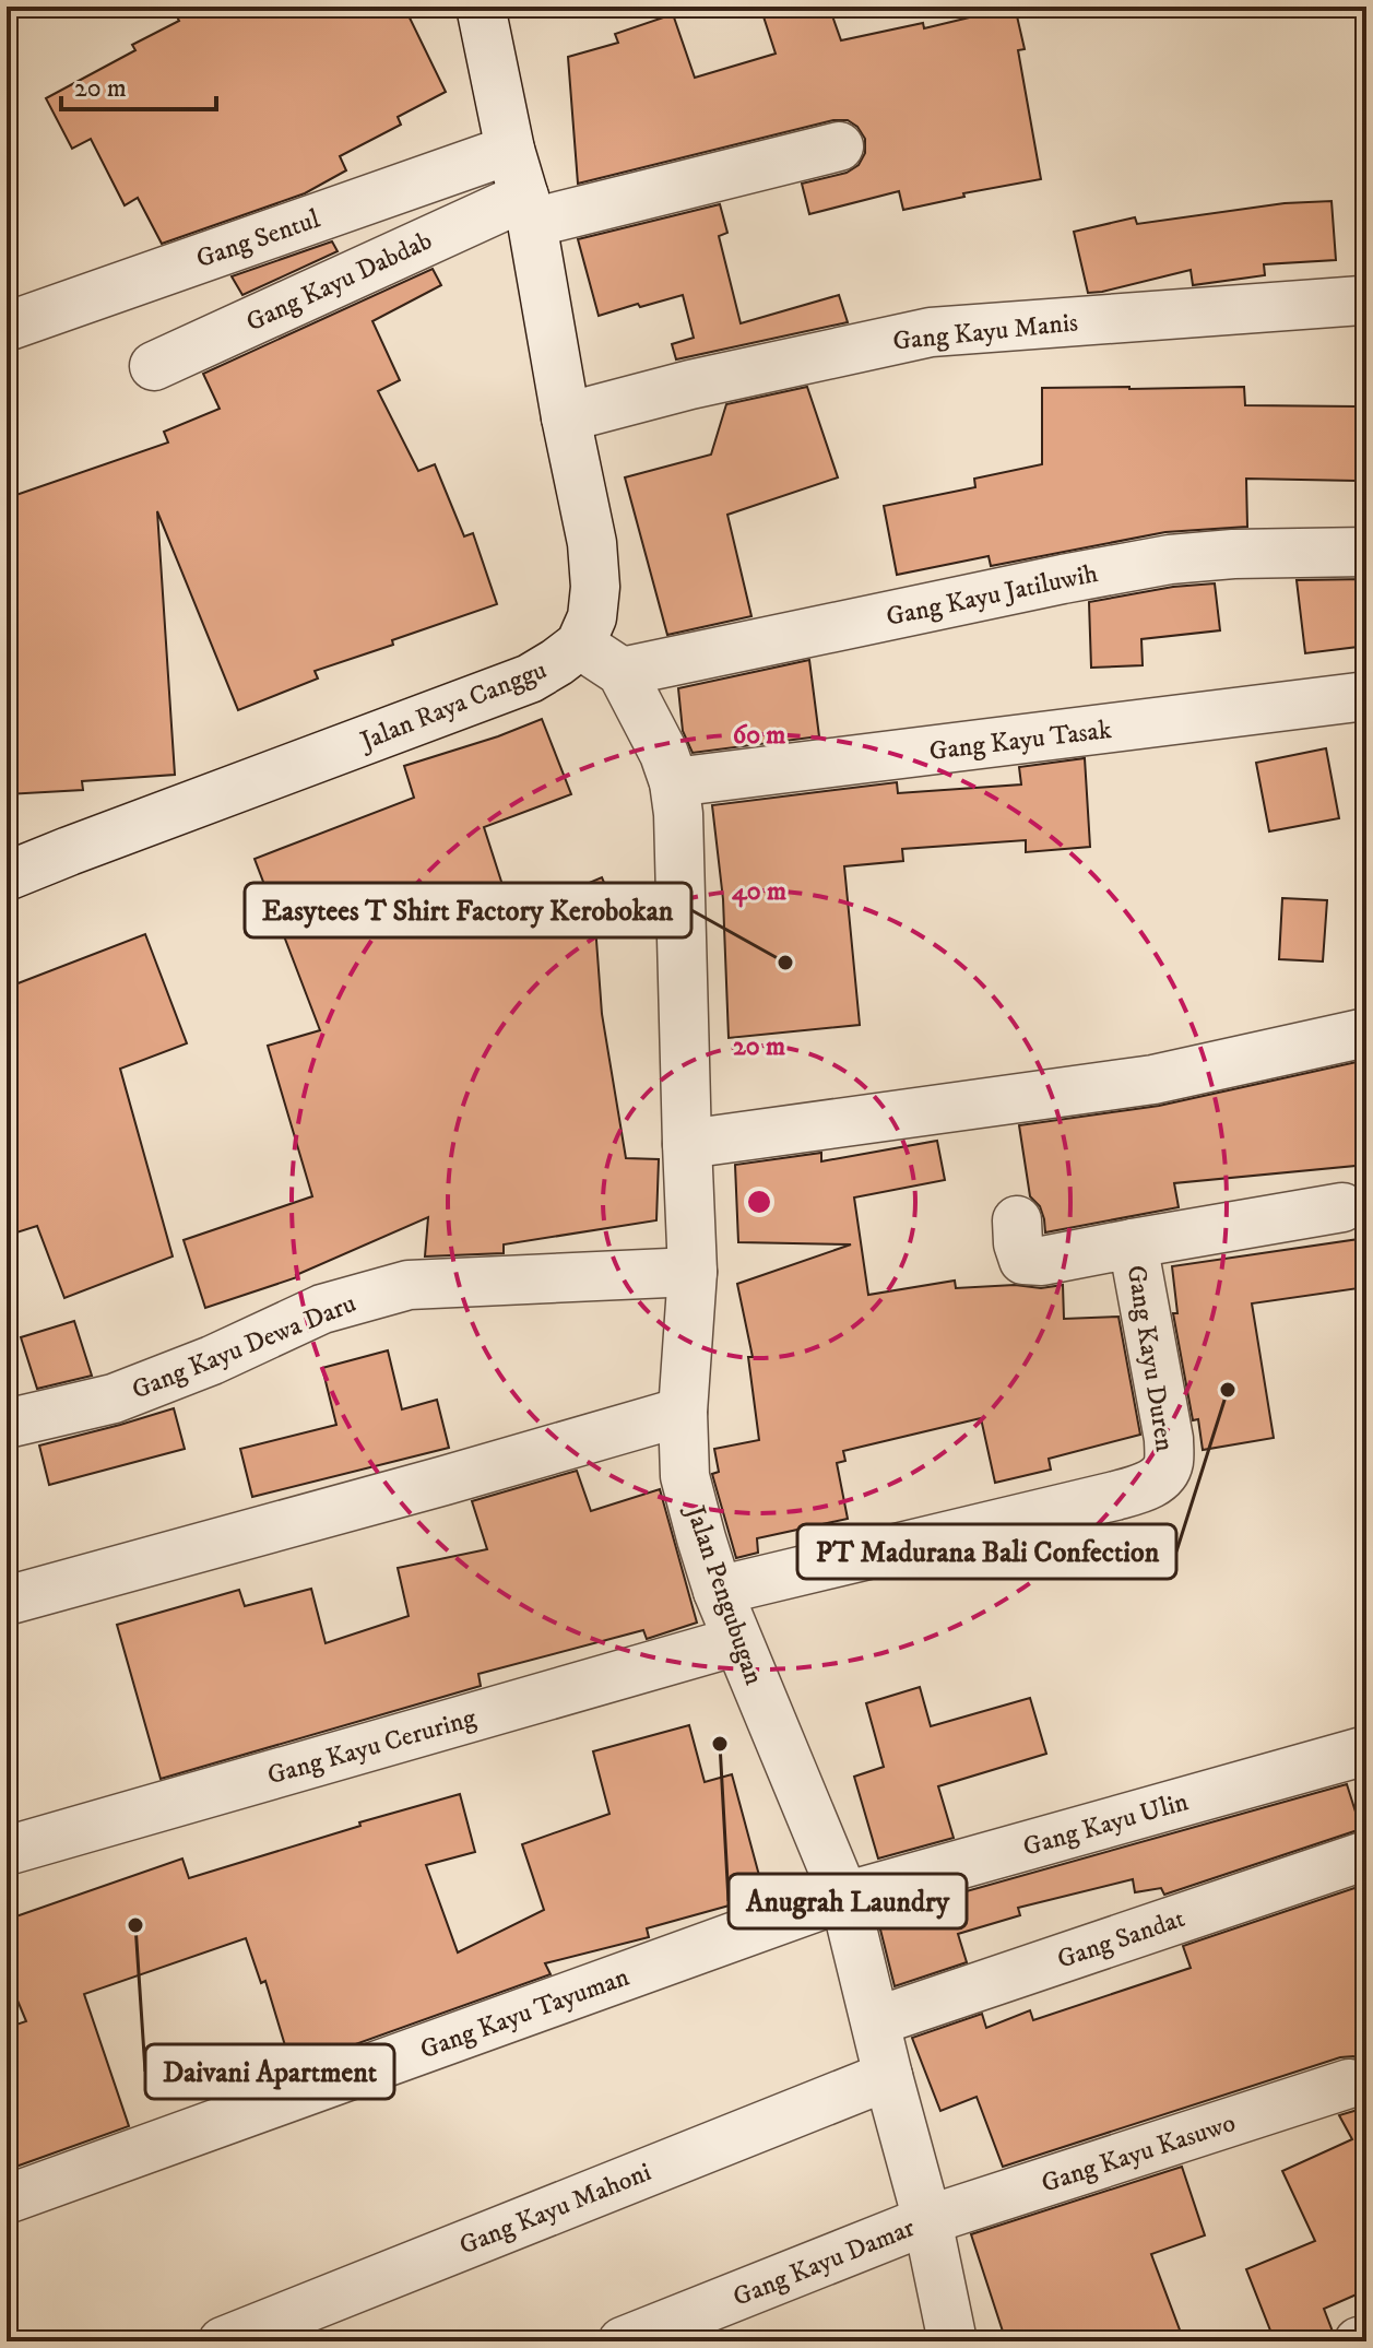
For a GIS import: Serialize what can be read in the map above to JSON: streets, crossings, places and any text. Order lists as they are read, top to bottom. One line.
{"streets":{"street":["Gang Sentul","Gang Kayu Dabdab","Gang Kayu Manis","Gang Kayu Jatiluwih","Jalan Raya Canggu","Gang Kayu Tasak","Gang Kayu Dewa Daru","Gang Kayu Duren","Jalan Pengubugan","Gang Kayu Ceruring","Gang Kayu Ulin","Gang Sandat","Gang Kayu Tayuman","Gang Kayu Kasuwo","Gang Kayu Mahoni","Gang Kayu Damar"]},"crossings":[["Gang Kayu Jatiluwih","Jalan Pengubugan"],["Jalan Raya Canggu","Jalan Pengubugan"],["Gang Kayu Tasak","Jalan Pengubugan"],["Gang Kayu Dewa Daru","Jalan Pengubugan"],["Gang Kayu Duren","Jalan Pengubugan"],["Jalan Pengubugan","Gang Kayu Ceruring"],["Jalan Pengubugan","Gang Kayu Ulin"],["Jalan Pengubugan","Gang Sandat"],["Jalan Pengubugan","Gang Kayu Tayuman"],["Jalan Pengubugan","Gang Kayu Kasuwo"],["Jalan Pengubugan","Gang Kayu Mahoni"],["Jalan Pengubugan","Gang Kayu Damar"],["Gang Kayu Ulin","Gang Kayu Tayuman"],["Gang Kayu Kasuwo","Gang Kayu Damar"]],"places":["Easytees T Shirt Factory Kerobokan","PT Madurana Bali Confection","Anugrah Laundry","Daivani Apartment"],"scale_bar":"20 m","rings":["60 m","40 m","20 m"]}
